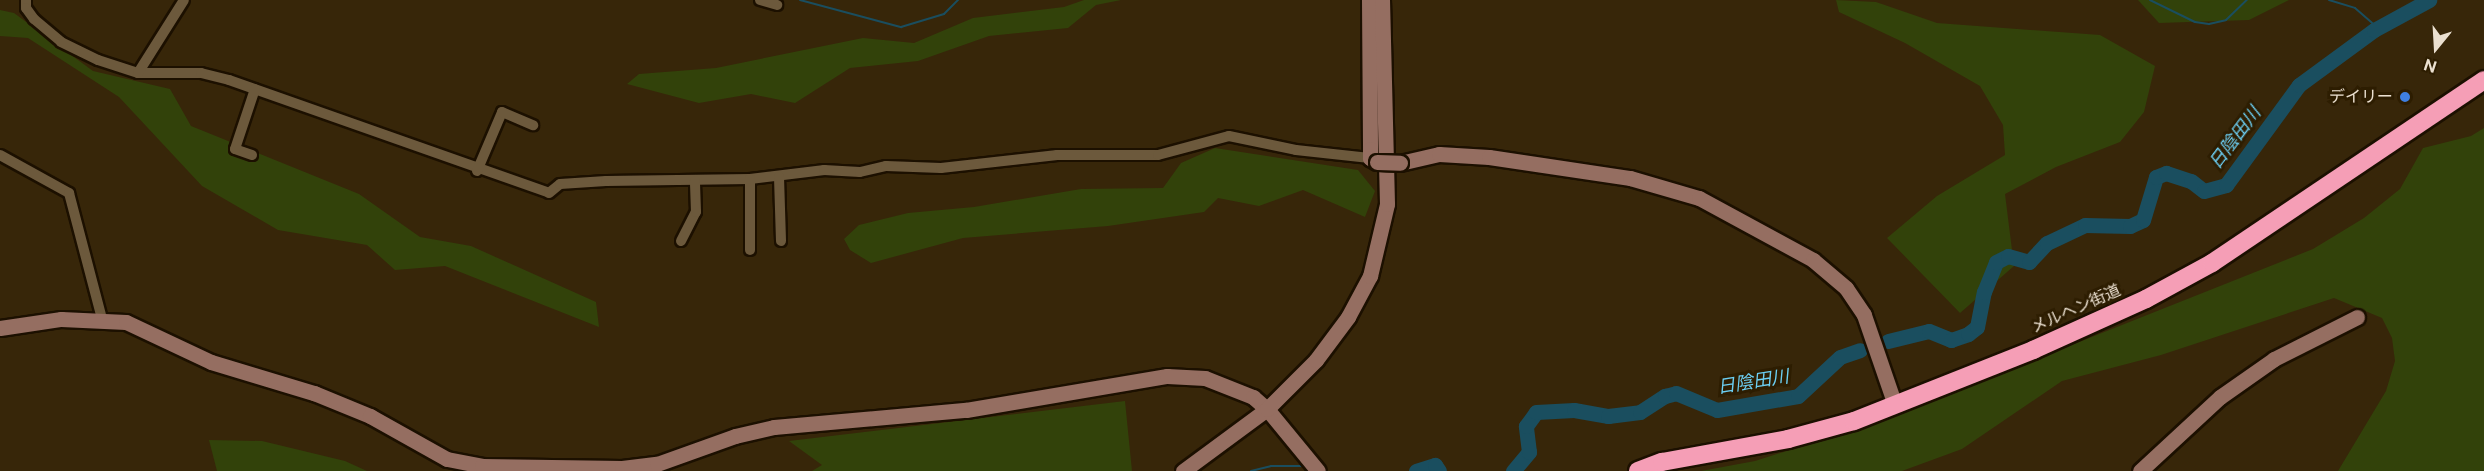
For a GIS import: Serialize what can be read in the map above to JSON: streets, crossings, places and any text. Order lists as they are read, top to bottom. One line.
{"streets":{"highway":["メルヘン街道"]},"water":["日陰田川"],"places":["デイリー"],"north":"bottom"}
